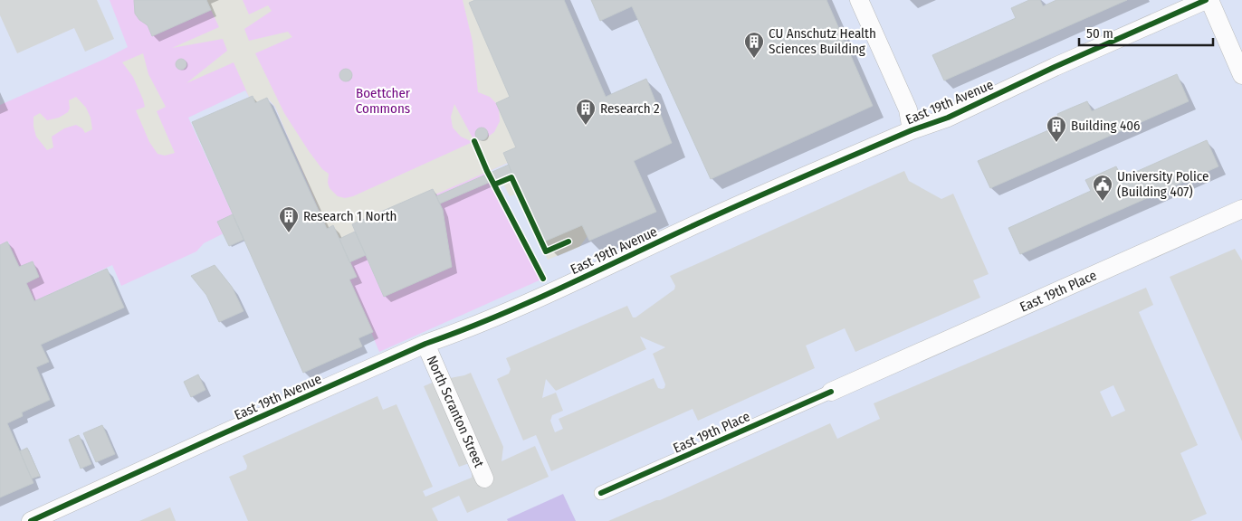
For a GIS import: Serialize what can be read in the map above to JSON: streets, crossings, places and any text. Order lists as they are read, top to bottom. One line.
{"streets":{"street":["East 19th Avenue","East 19th Place","North Scranton Street"]},"crossings":[["East 19th Avenue","North Scranton Street"]],"parks":["Boettcher Commons"],"places":{"building":["CU Anschutz Health Sciences Building","Research 2","Building 406","Research 1 North"],"public building":["University Police (Building 407)"]},"scale_bar":"50 m"}
